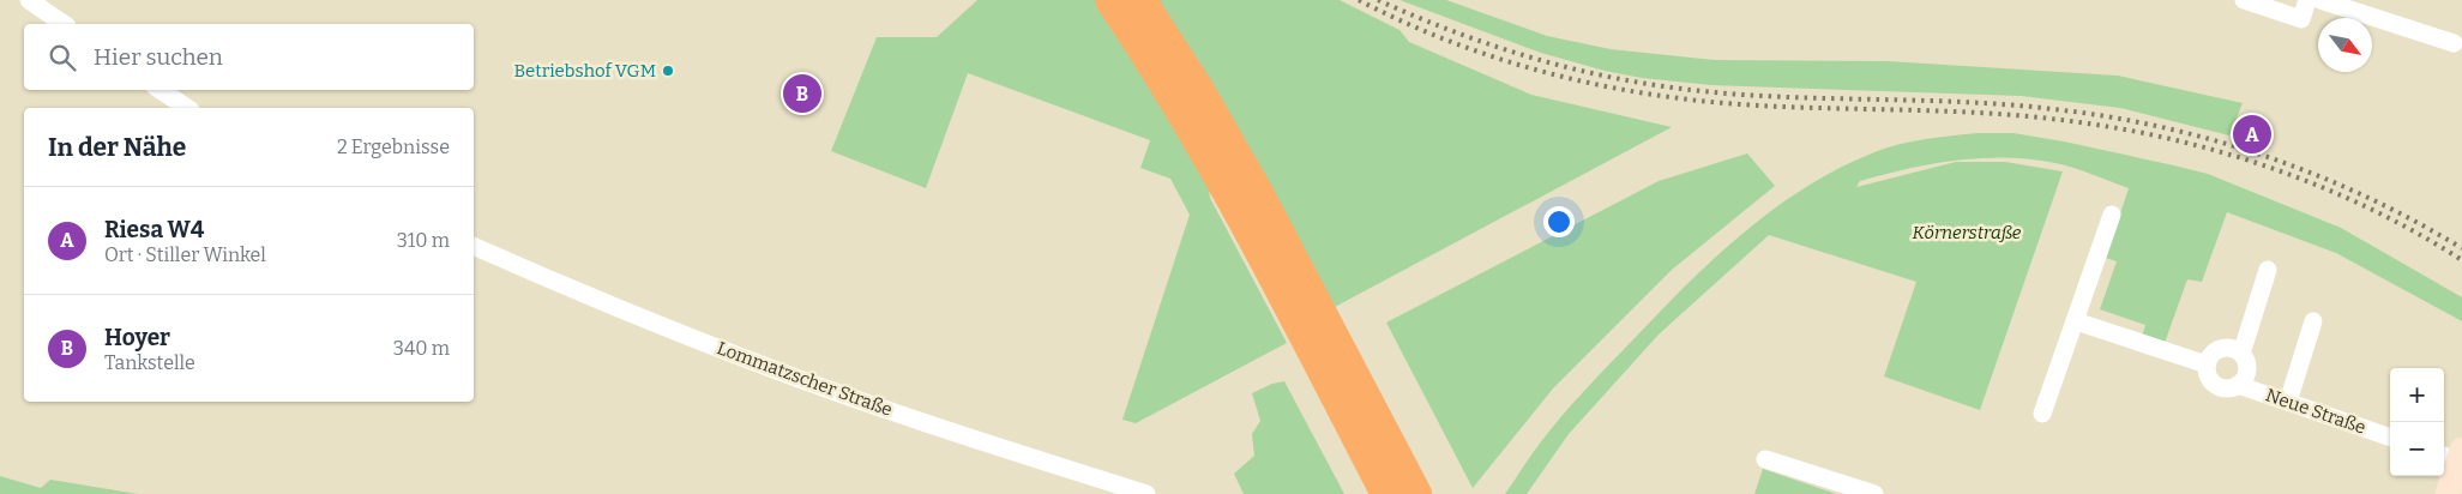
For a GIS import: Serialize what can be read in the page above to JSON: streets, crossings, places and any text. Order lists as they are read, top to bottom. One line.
{"streets":{"street":["Lommatzscher Straße","Neue Straße"]},"parks":["Körnerstraße"],"places":["Betriebshof VGM"],"north":"bottom right","page":{"search":"Hier suchen","pins":["B","A"],"heading":["In der Nähe","2 Ergebnisse"],"list":[{"mark":"A","name":"Riesa W4","note":"Ort · Stiller Winkel","value":"310 m"},{"mark":"B","name":"Hoyer","note":"Tankstelle","value":"340 m"}],"map_buttons":["+","−"]}}
